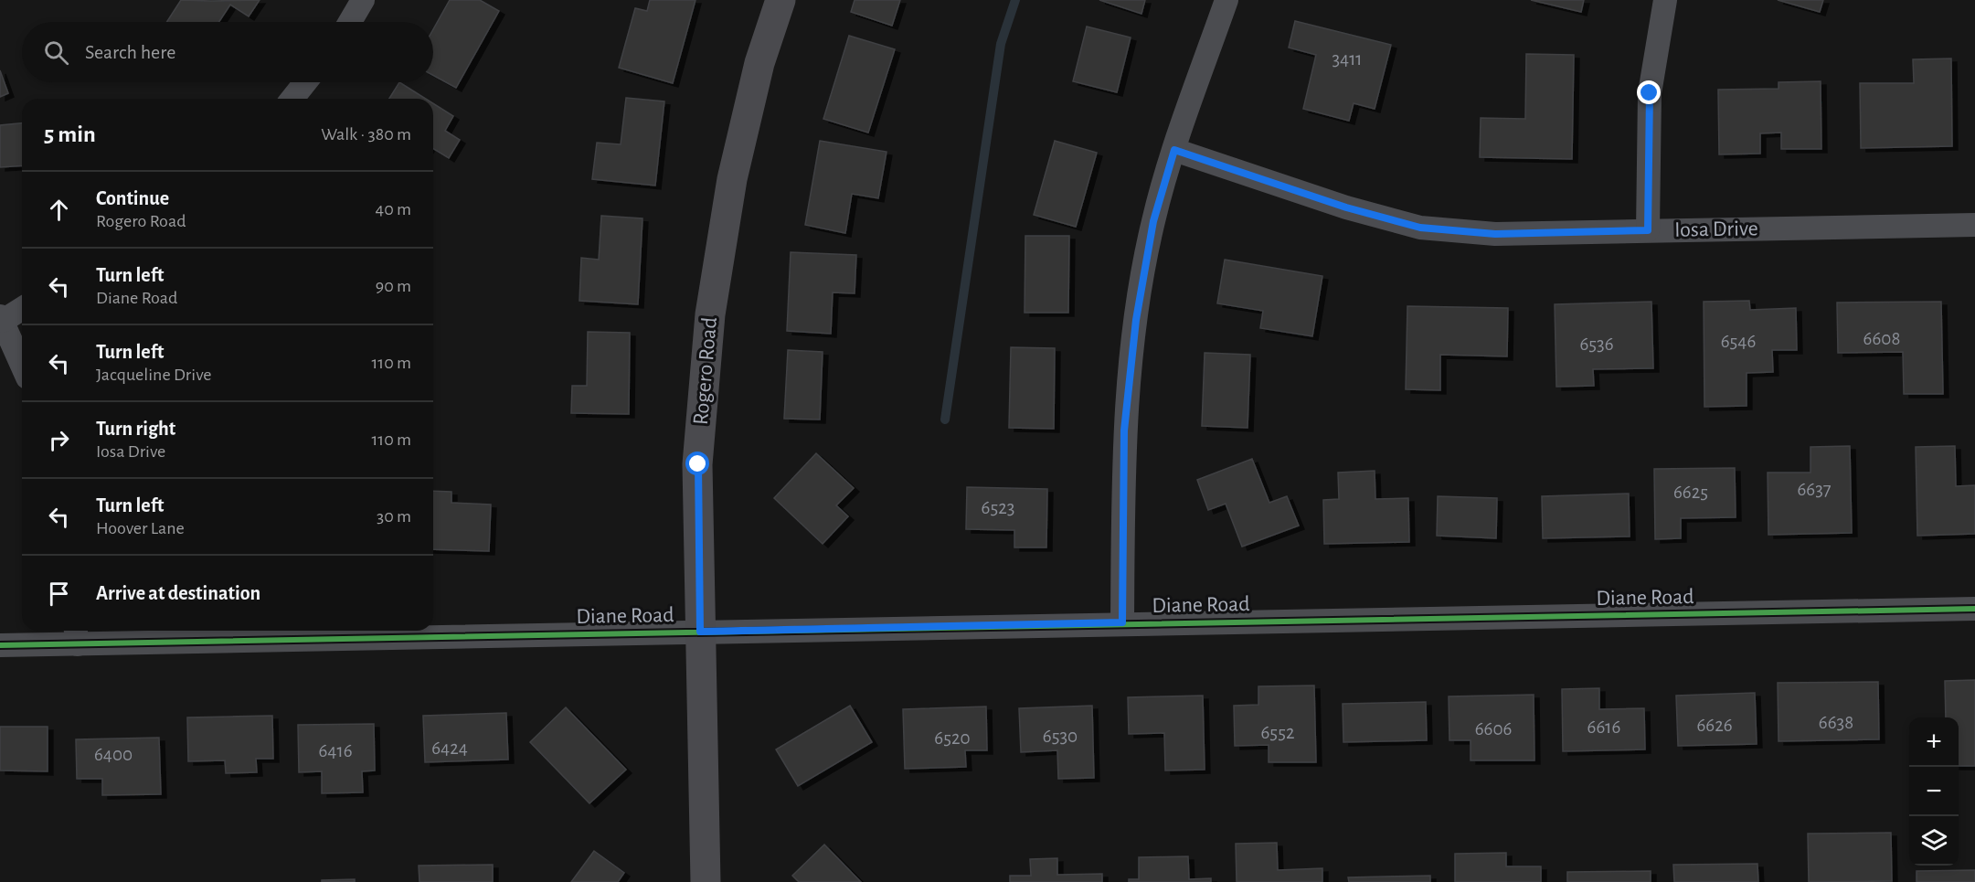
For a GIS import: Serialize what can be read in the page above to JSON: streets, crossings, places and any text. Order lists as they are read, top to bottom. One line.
{"streets":{"street":["Iosa Drive","Rogero Road","Diane Road"]},"crossings":[["Rogero Road","Diane Road"]],"house_numbers":["3411","6608","6546","6536","6637","6625","6523","6638","6626","6616","6606","6552","6530","6520","6424","6416","6400"],"page":{"search":"Search here","heading":["5 min","Walk · 380 m"],"list":[["Continue","Rogero Road","40 m"],["Turn left","Diane Road","90 m"],["Turn left","Jacqueline Drive","110 m"],["Turn right","Iosa Drive","110 m"],["Turn left","Hoover Lane","30 m"],"Arrive at destination"],"map_buttons":["+","−"]}}
